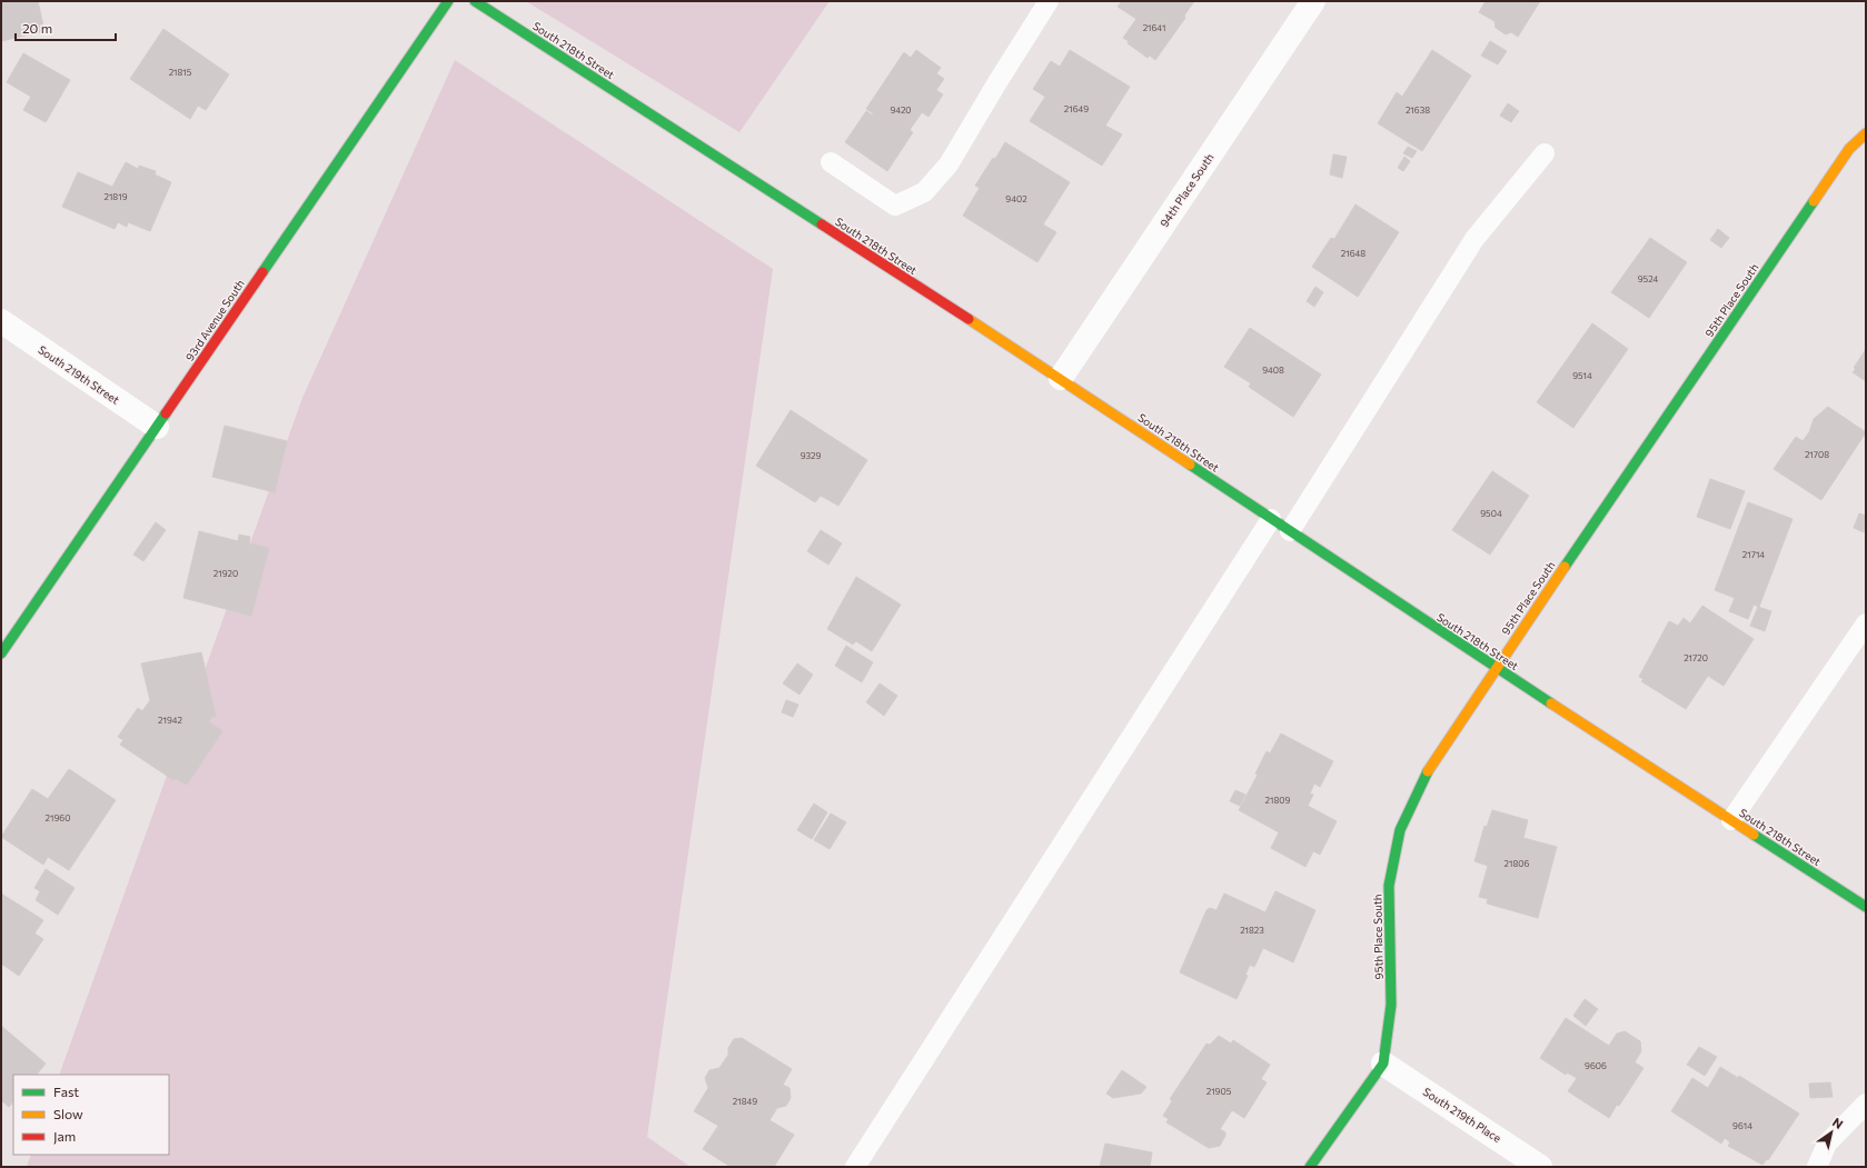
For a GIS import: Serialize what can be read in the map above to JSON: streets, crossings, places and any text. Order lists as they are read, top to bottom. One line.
{"streets":{"street":["South 218th Street","94th Place South","95th Place South","93rd Avenue South","South 219th Street","South 219th Place"]},"crossings":[["South 218th Street","94th Place South"],["South 218th Street","95th Place South"],["95th Place South","South 219th Place"],["93rd Avenue South","South 219th Street"]],"house_numbers":["21641","21815","21649","9420","21638","21819","9402","21648","9524","9408","9514","21708","9329","9504","21714","21920","21720","21942","21809","21960","21806","21823","9606","21905","21849","9614"],"legend":["Fast","Slow","Jam"],"scale_bar":"20 m","north":"top right"}
